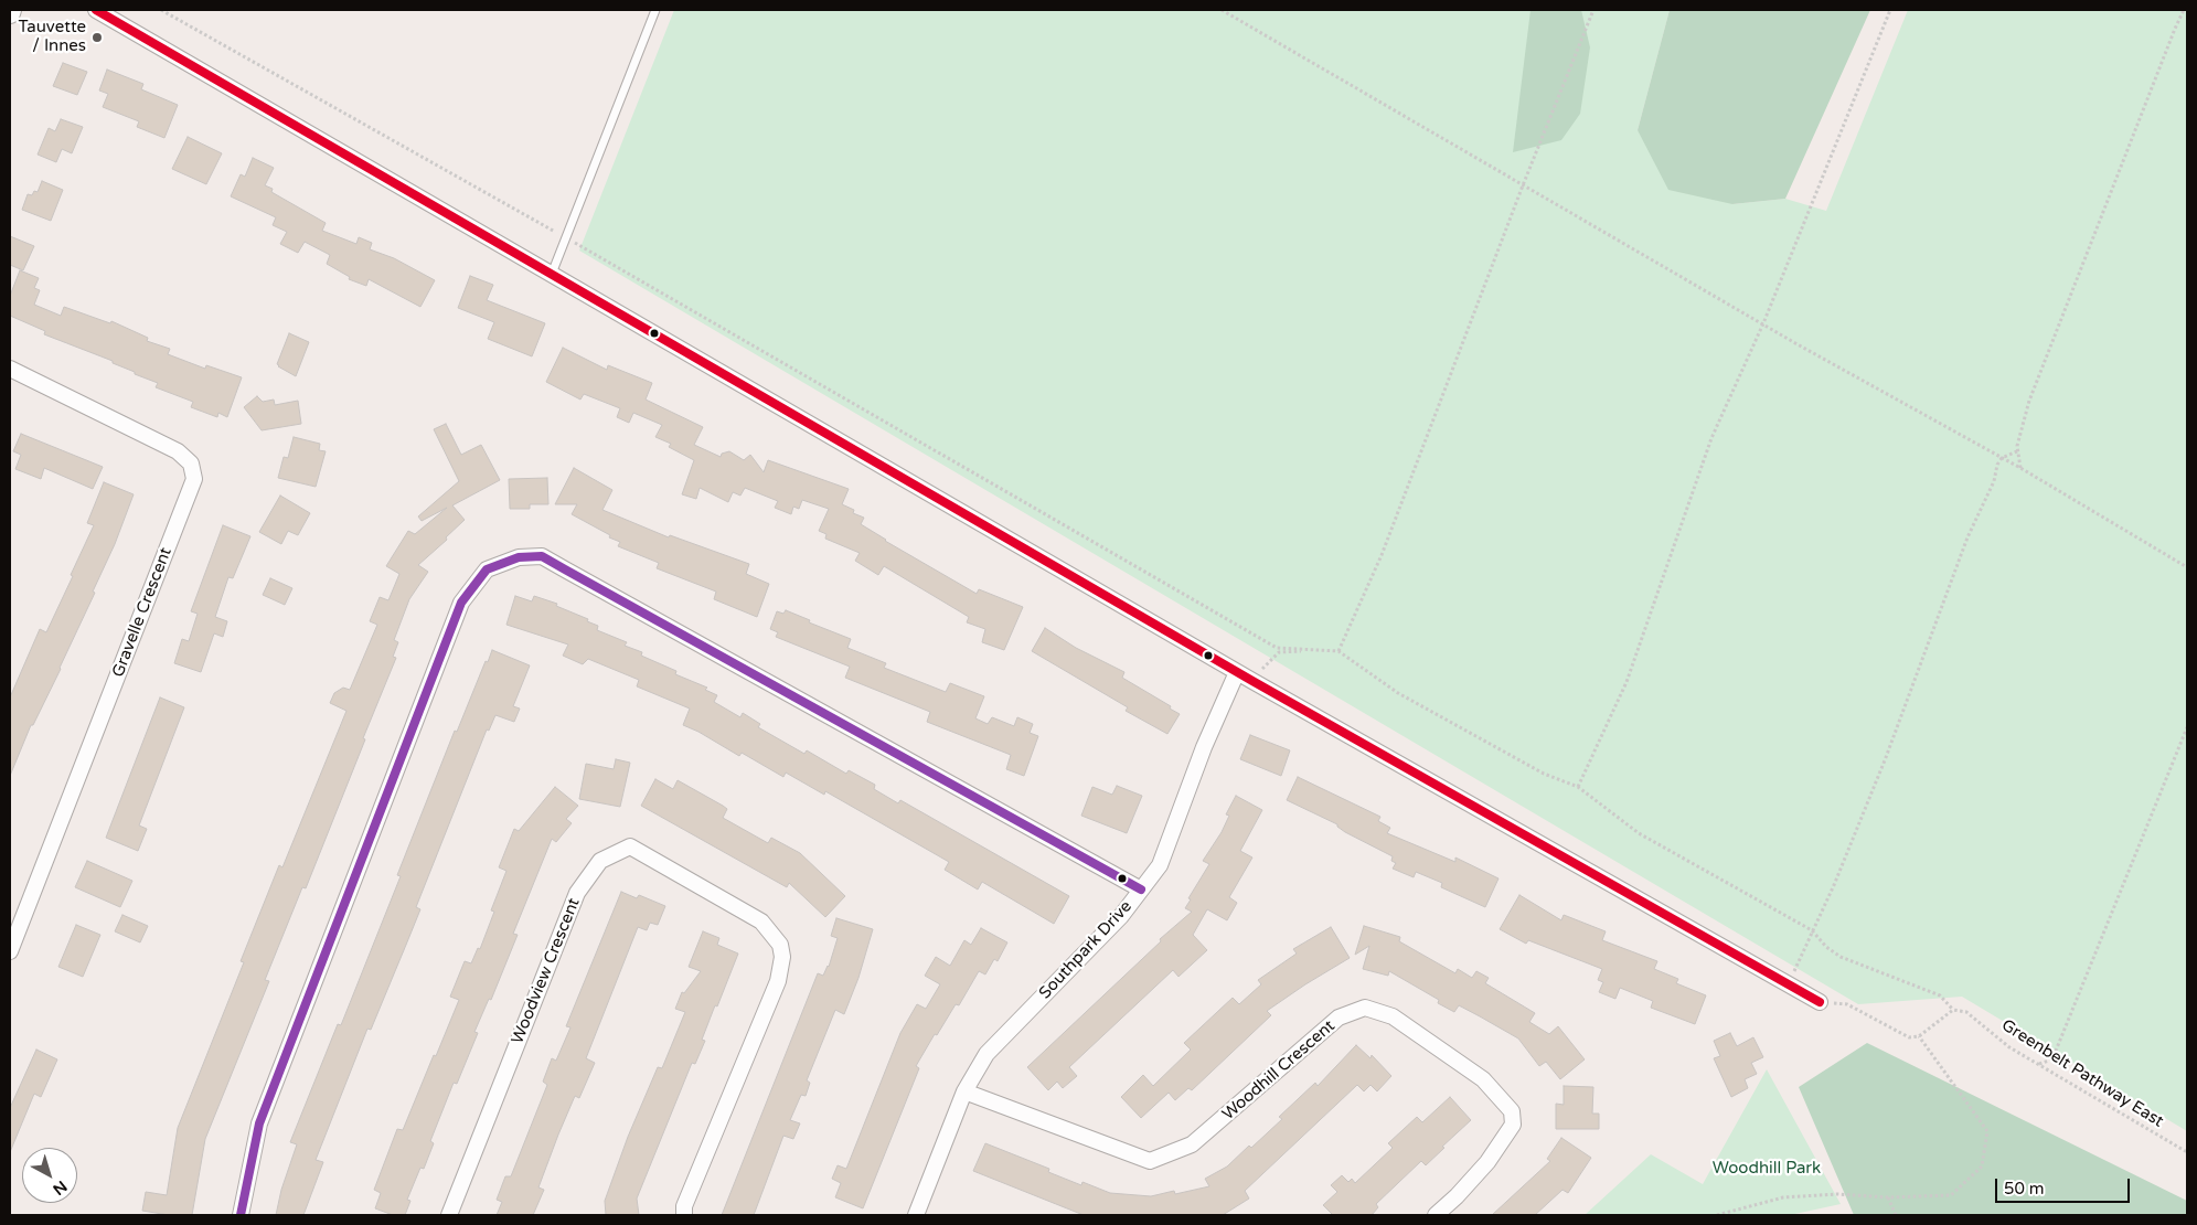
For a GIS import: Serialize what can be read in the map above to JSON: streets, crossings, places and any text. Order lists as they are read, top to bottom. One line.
{"streets":{"street":["Gravelle Crescent","Southpark Drive","Woodview Crescent","Woodhill Crescent"],"path":["Greenbelt Pathway East"]},"crossings":[["Southpark Drive","Woodhill Crescent"]],"parks":["Woodhill Park"],"places":["Tauvette / Innes"],"scale_bar":"50 m","north":"bottom right"}
